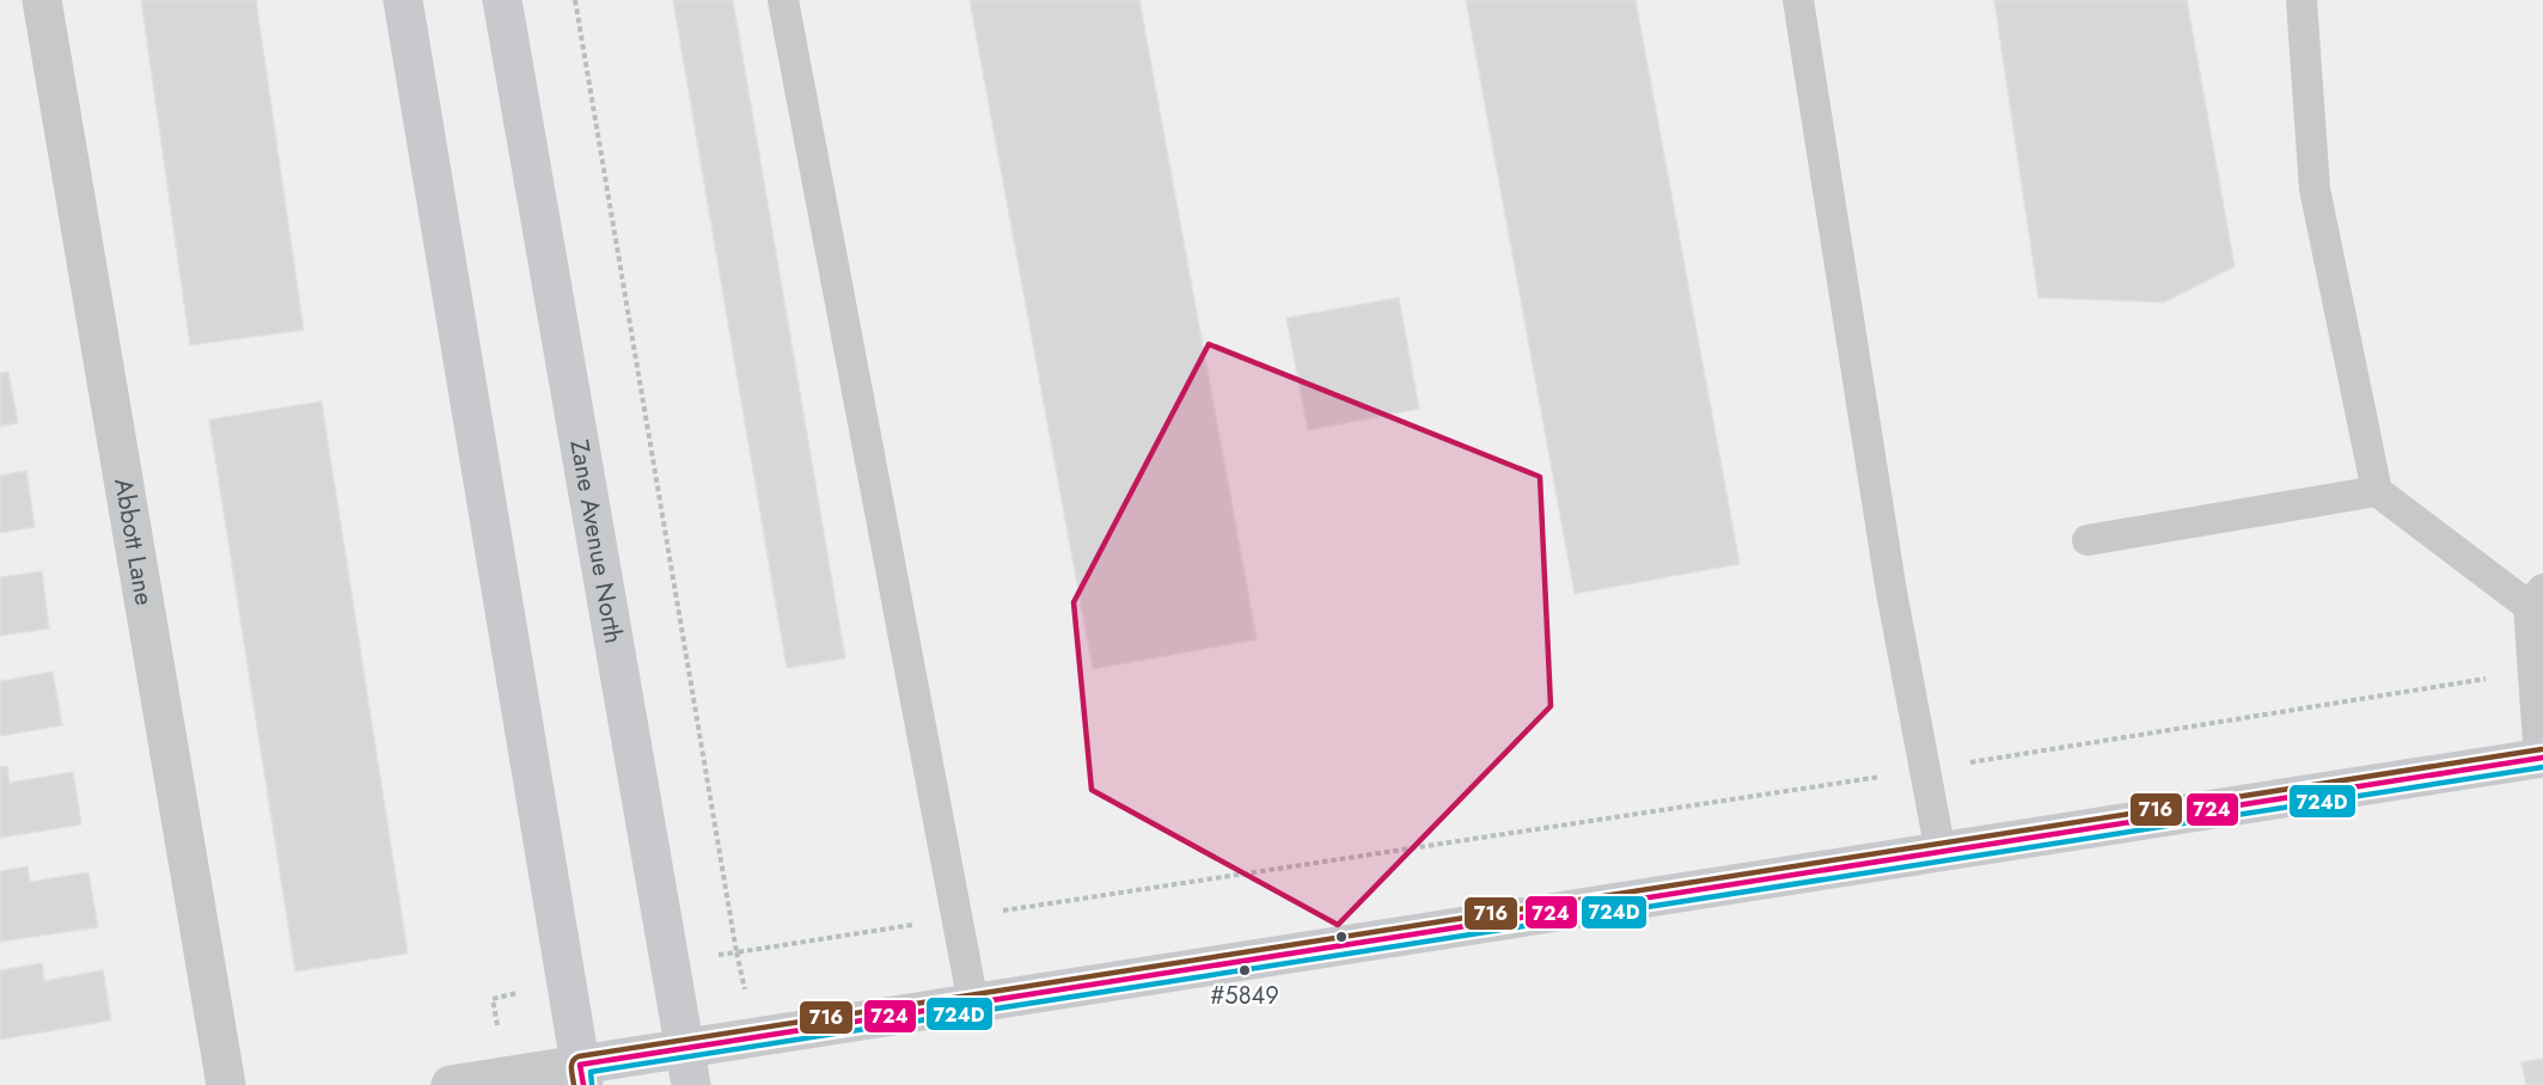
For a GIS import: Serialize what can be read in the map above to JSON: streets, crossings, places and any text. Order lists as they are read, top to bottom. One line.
{"streets":{"street":["Abbott Lane","Zane Avenue North"]},"places":["#5849"],"lines":["transit line 716","transit line 724","transit line 724D"]}
